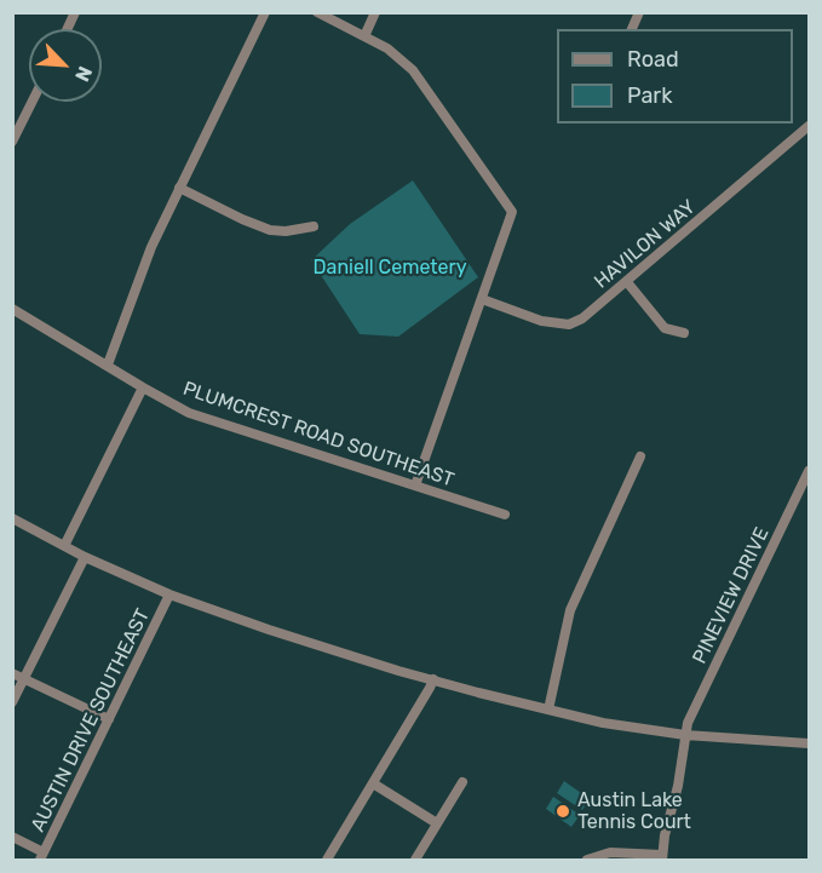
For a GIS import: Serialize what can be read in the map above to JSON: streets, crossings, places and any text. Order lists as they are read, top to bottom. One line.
{"streets":{"street":["HAVILON WAY","PLUMCREST ROAD SOUTHEAST","PINEVIEW DRIVE","AUSTIN DRIVE SOUTHEAST"]},"parks":["Daniell Cemetery"],"places":["Austin Lake Tennis Court"],"legend":["Road","Park"],"north":"bottom right"}
